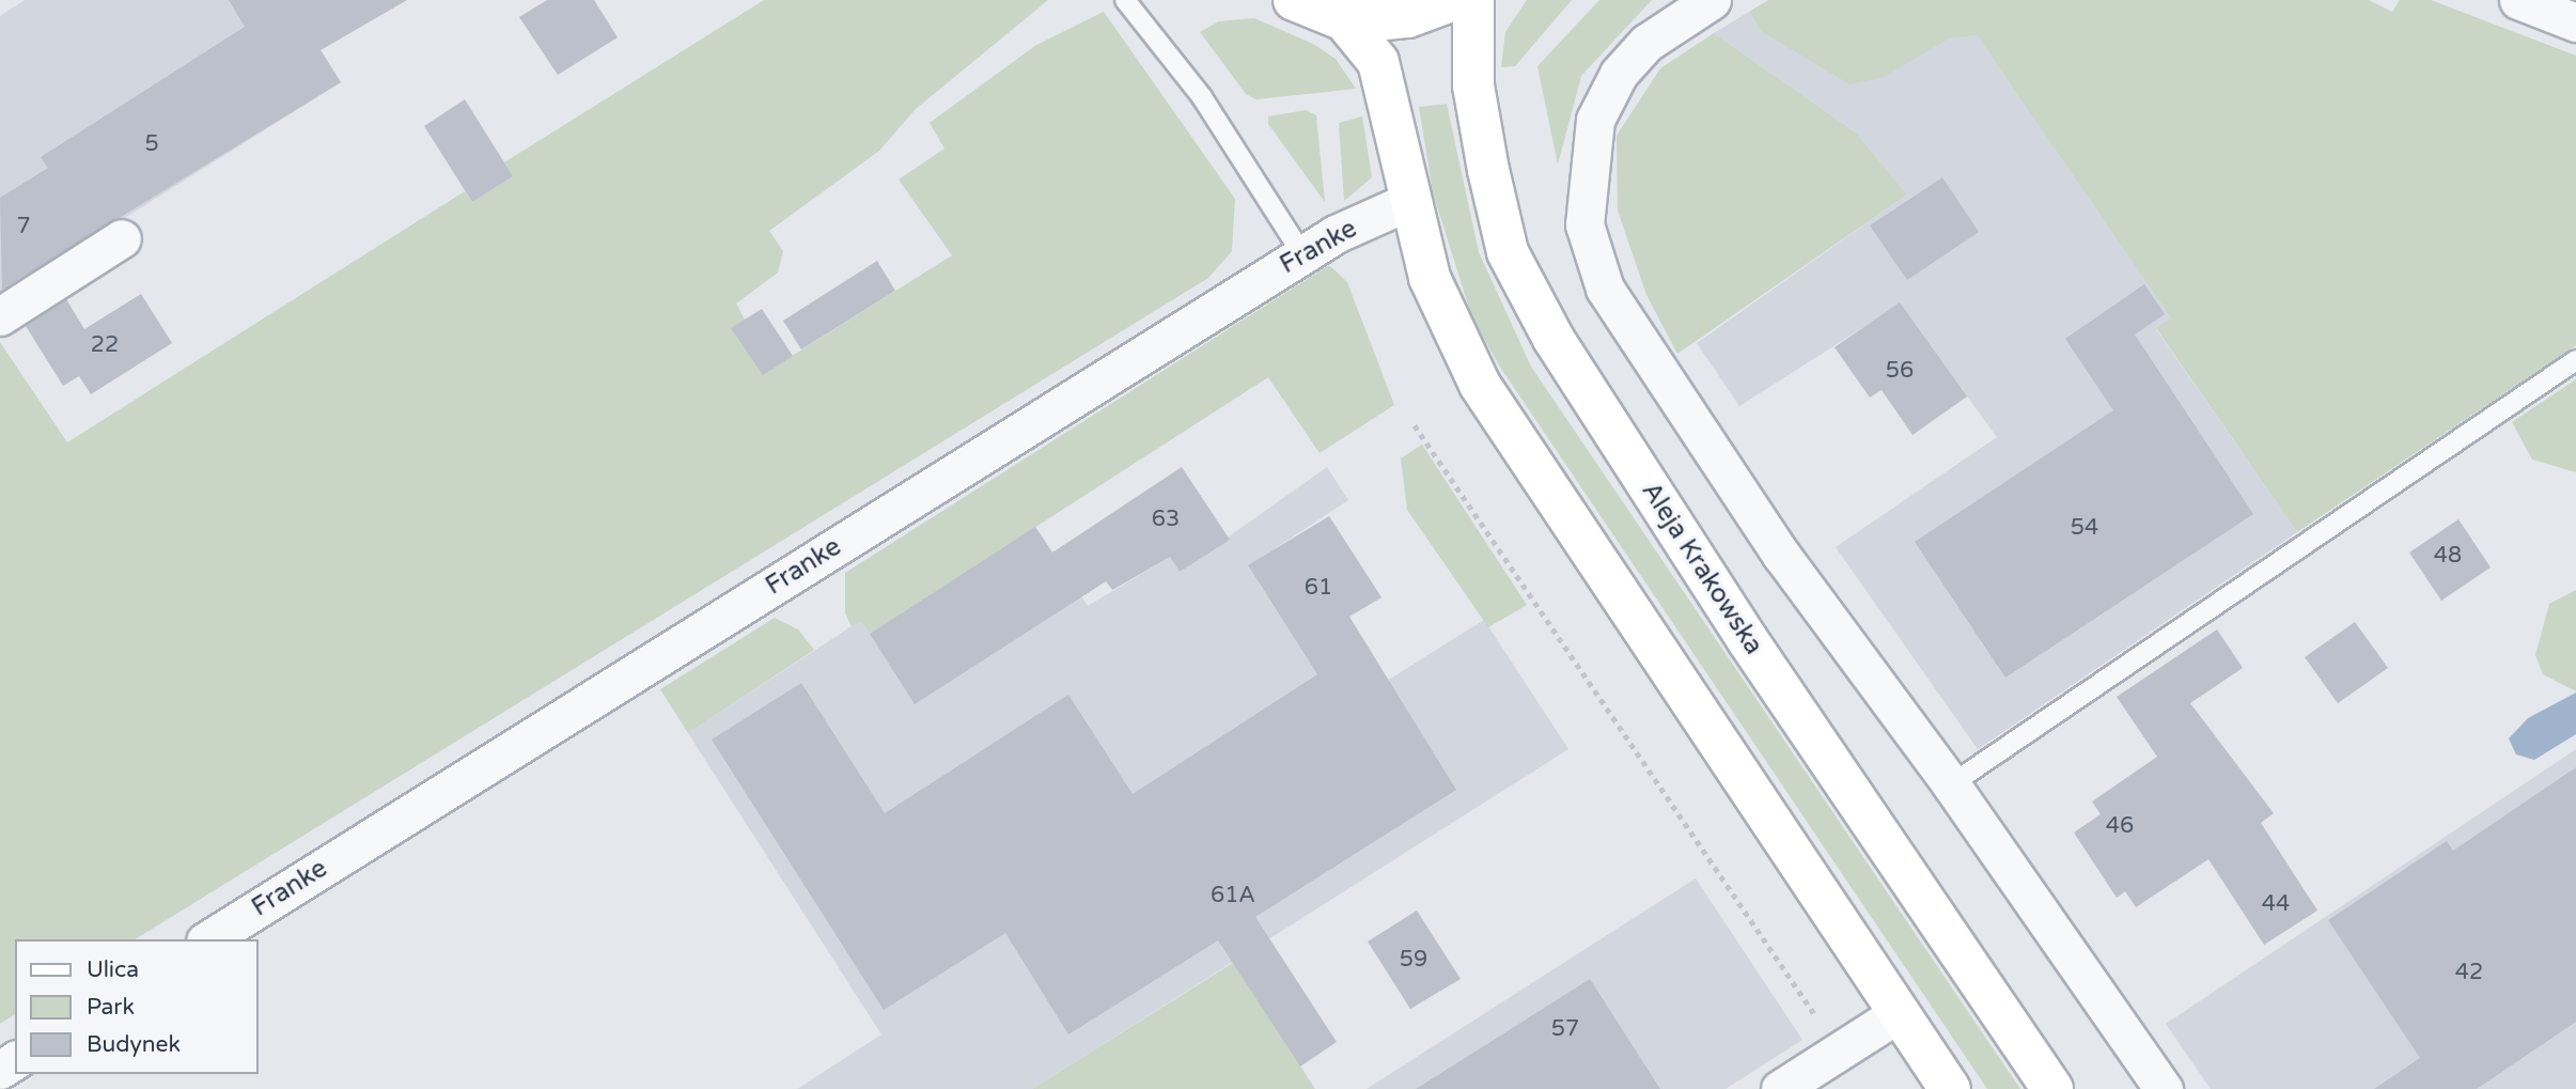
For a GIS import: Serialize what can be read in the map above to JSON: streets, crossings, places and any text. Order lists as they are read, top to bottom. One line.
{"streets":{"main road":["Aleja Krakowska"],"street":["Franke"]},"house_numbers":["5","7","22","56","63","54","48","61","46","61A","44","59","42","57"],"legend":["Ulica","Park","Budynek"]}
